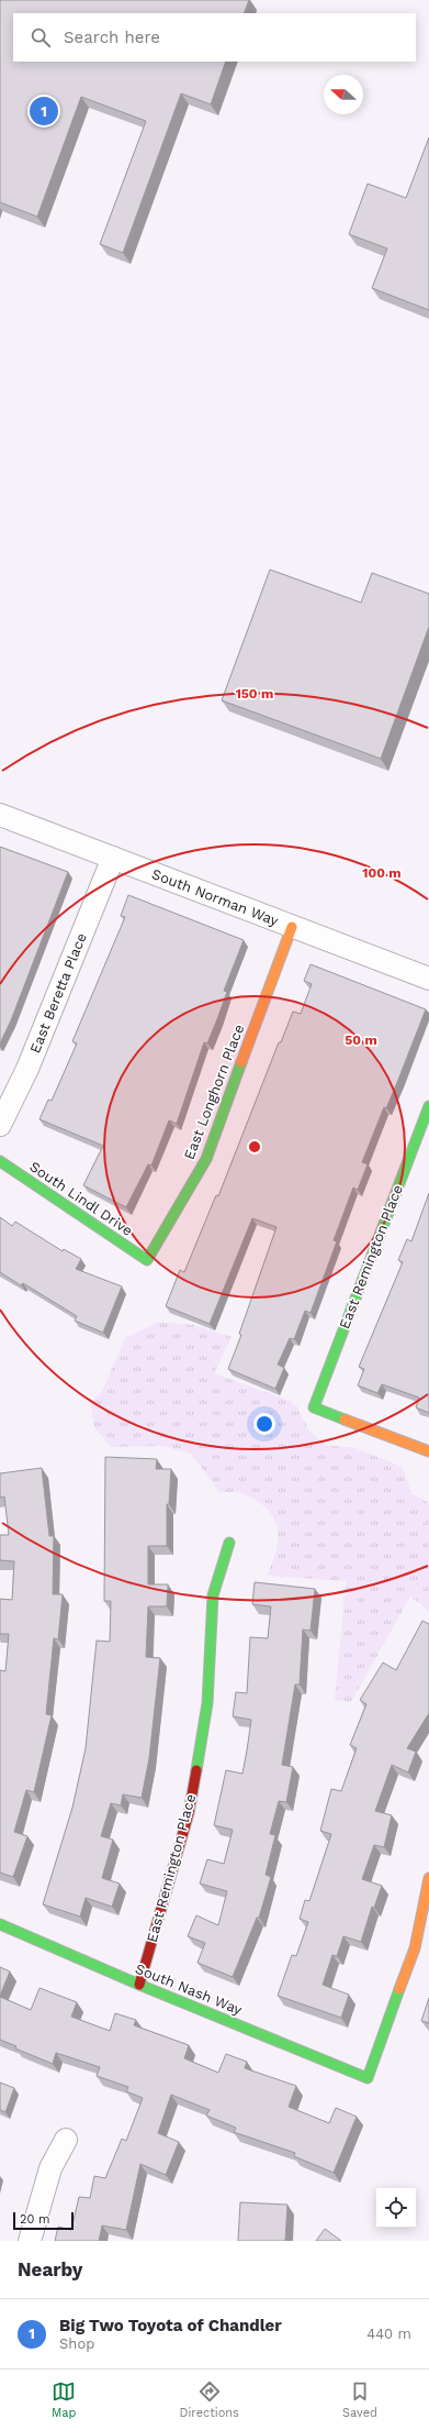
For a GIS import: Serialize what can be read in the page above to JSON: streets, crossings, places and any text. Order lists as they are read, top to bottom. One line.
{"streets":{"street":["South Norman Way","East Beretta Place","East Longhorn Place","South Lindl Drive","East Remington Place","South Nash Way"]},"crossings":[["South Norman Way","East Beretta Place"],["South Norman Way","East Longhorn Place"],["East Longhorn Place","South Lindl Drive"],["East Remington Place","South Nash Way"]],"scale_bar":"20 m","north":"left","page":{"search":"Search here","pins":"1","scale":"20 m","heading":"Nearby","list":[{"mark":"1","name":"Big Two Toyota of Chandler","note":"Shop","value":"440 m"}],"nav":["Map","Directions","Saved"]},"rings":["150 m","100 m","50 m"]}
